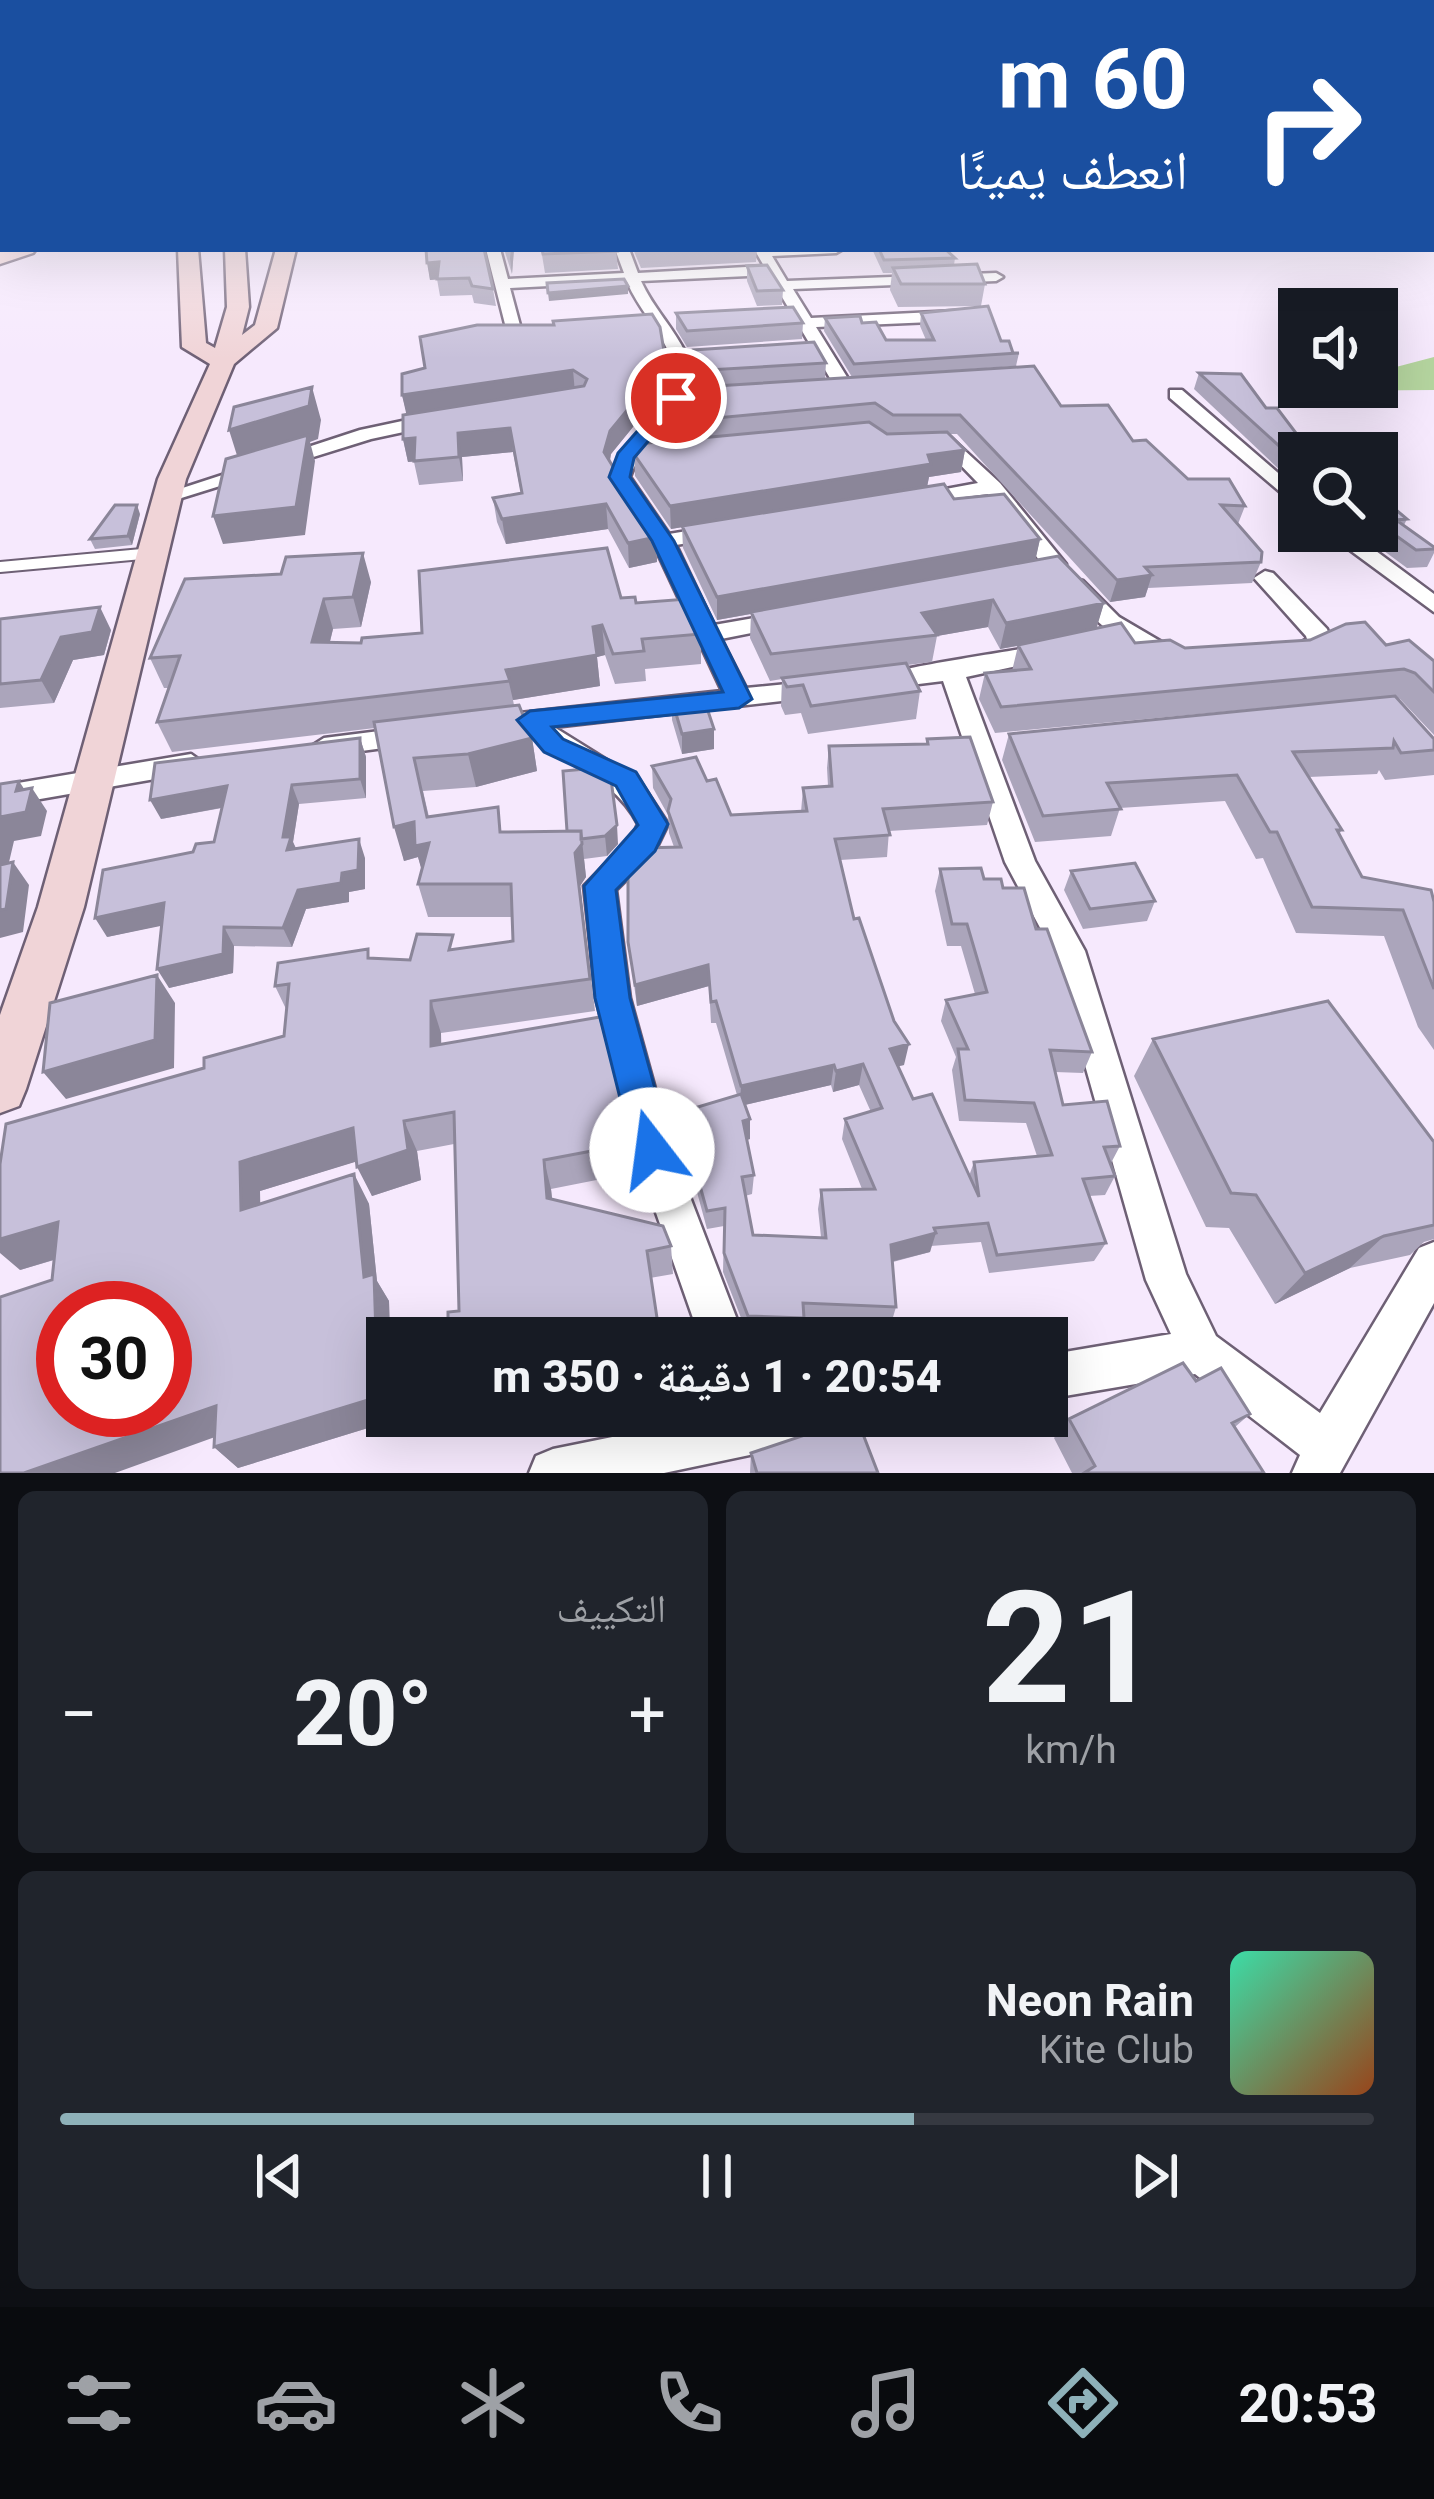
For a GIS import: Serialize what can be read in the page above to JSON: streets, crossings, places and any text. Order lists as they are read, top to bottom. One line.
{"page":{"turn":["60 m","انعطف يمينًا"],"limit":"30","trip":"20:54 · 1 دقيقة · 350 m","tile":[["21","km/h"],"التكييف"],"heat":["−","20°","+"],"song":["Neon Rain","Kite Club"],"tabs":"20:53"}}
